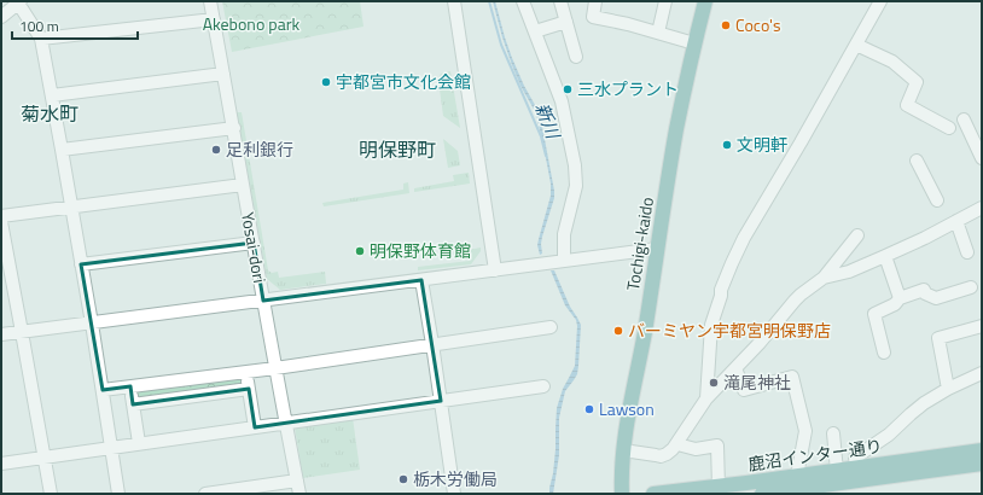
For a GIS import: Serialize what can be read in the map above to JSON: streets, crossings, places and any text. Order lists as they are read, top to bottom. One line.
{"streets":{"main road":["Tochigi-kaido","鹿沼インター通り"],"street":["Yosai-dori"]},"districts":["菊水町","明保野町"],"water":["新川"],"parks":["Akebono park"],"places":["Coco's","宇都宮市文化会館","三水プラント","文明軒","足利銀行","明保野体育館","バーミヤン宇都宮明保野店","滝尾神社","Lawson","栃木労働局"],"scale_bar":"100 m"}
